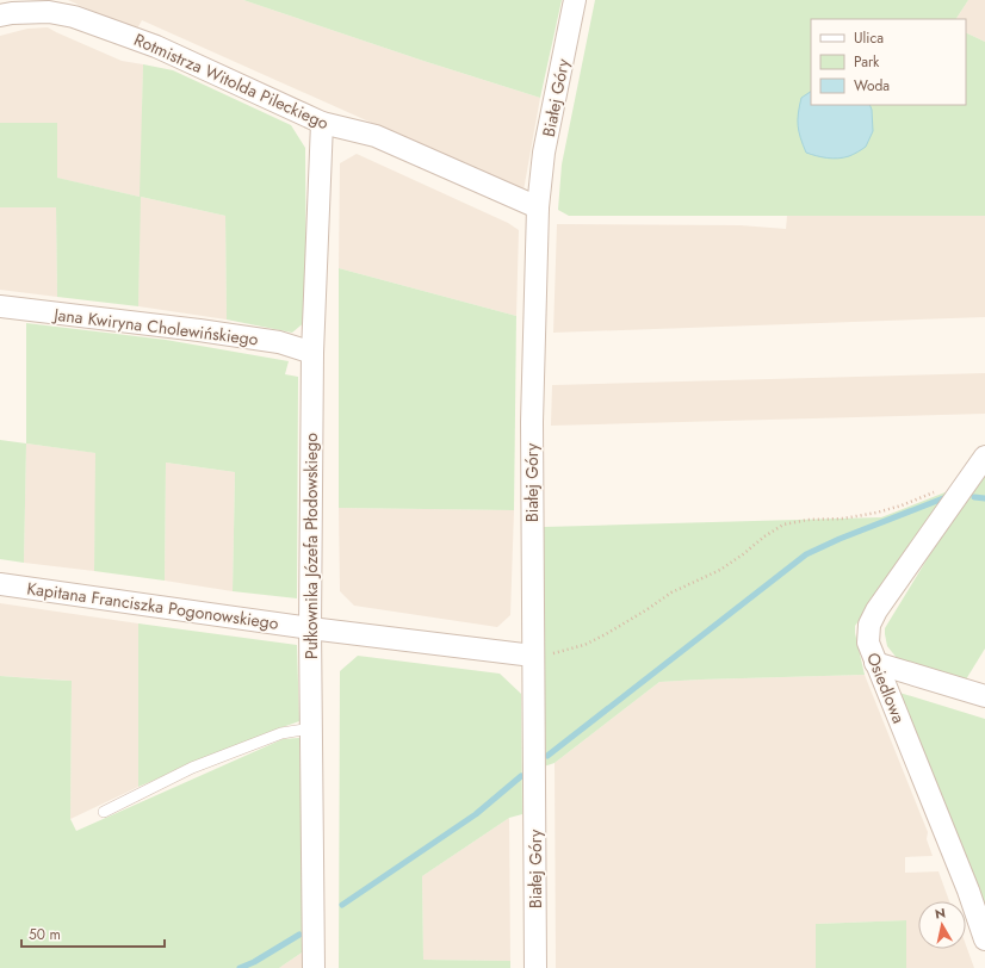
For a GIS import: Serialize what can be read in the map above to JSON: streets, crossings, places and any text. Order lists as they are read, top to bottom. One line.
{"streets":{"street":["Rotmistrza Witolda Pileckiego","Białej Góry","Jana Kwiryna Cholewińskiego","Pułkownika Józefa Płodowskiego","Kapitana Franciszka Pogonowskiego","Osiedlowa"]},"crossings":[["Rotmistrza Witolda Pileckiego","Białej Góry"],["Rotmistrza Witolda Pileckiego","Pułkownika Józefa Płodowskiego"],["Białej Góry","Kapitana Franciszka Pogonowskiego"],["Jana Kwiryna Cholewińskiego","Pułkownika Józefa Płodowskiego"],["Pułkownika Józefa Płodowskiego","Kapitana Franciszka Pogonowskiego"]],"legend":["Ulica","Park","Woda"],"scale_bar":"50 m","north":"top"}
